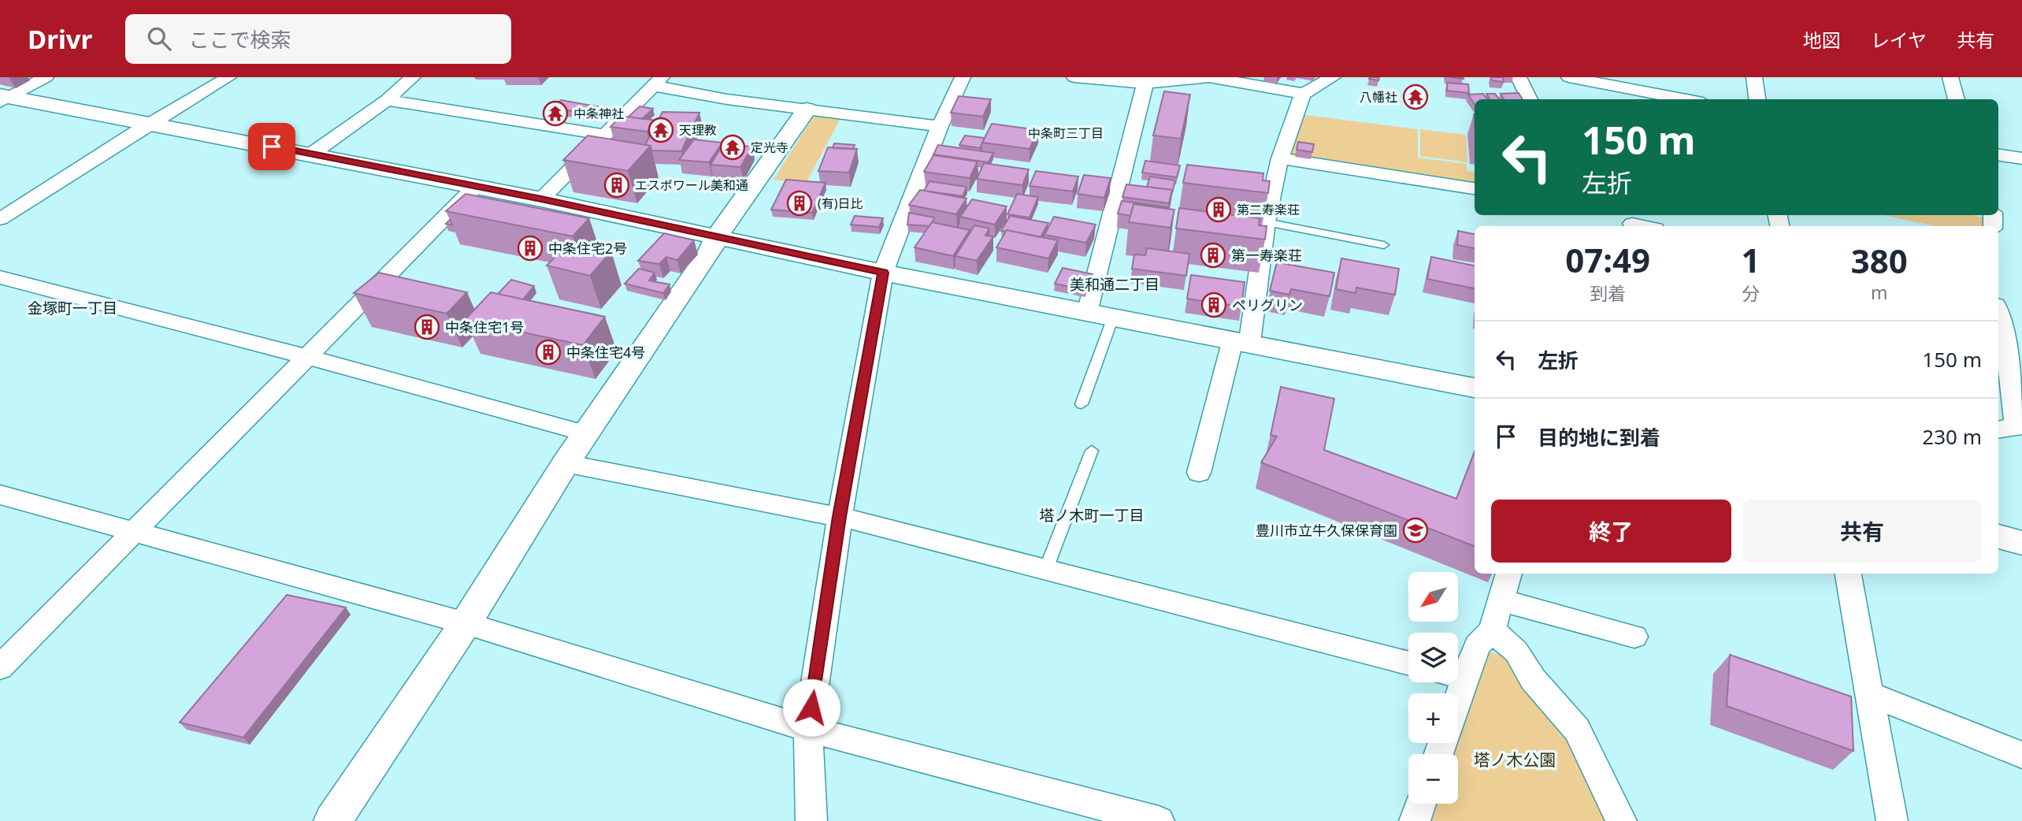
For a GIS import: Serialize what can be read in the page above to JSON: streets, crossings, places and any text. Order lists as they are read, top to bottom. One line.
{"districts":["中条町三丁目","美和通二丁目","金塚町一丁目","塔ノ木町一丁目"],"parks":["塔ノ木公園"],"places":{"temple":["八幡社","中条神社","天理教","定光寺"],"building":["エスポワール美和通","(有)日比","第二寿楽荘","中条住宅2号","第一寿楽荘","ペリグリン","中条住宅1号","中条住宅4号"],"school or university":["豊川市立牛久保保育園"]},"north":"bottom left","page":{"header":"Drivr","search":"ここで検索","nav":["地図","レイヤ","共有"],"turn":["150 m","左折"],"eta":["07:49","到着","1","分","380","m"],"list":[{"name":"左折","value":"150 m"},{"name":"目的地に到着","value":"230 m"}],"buttons":["終了","共有"],"map_buttons":["+","−"]}}
